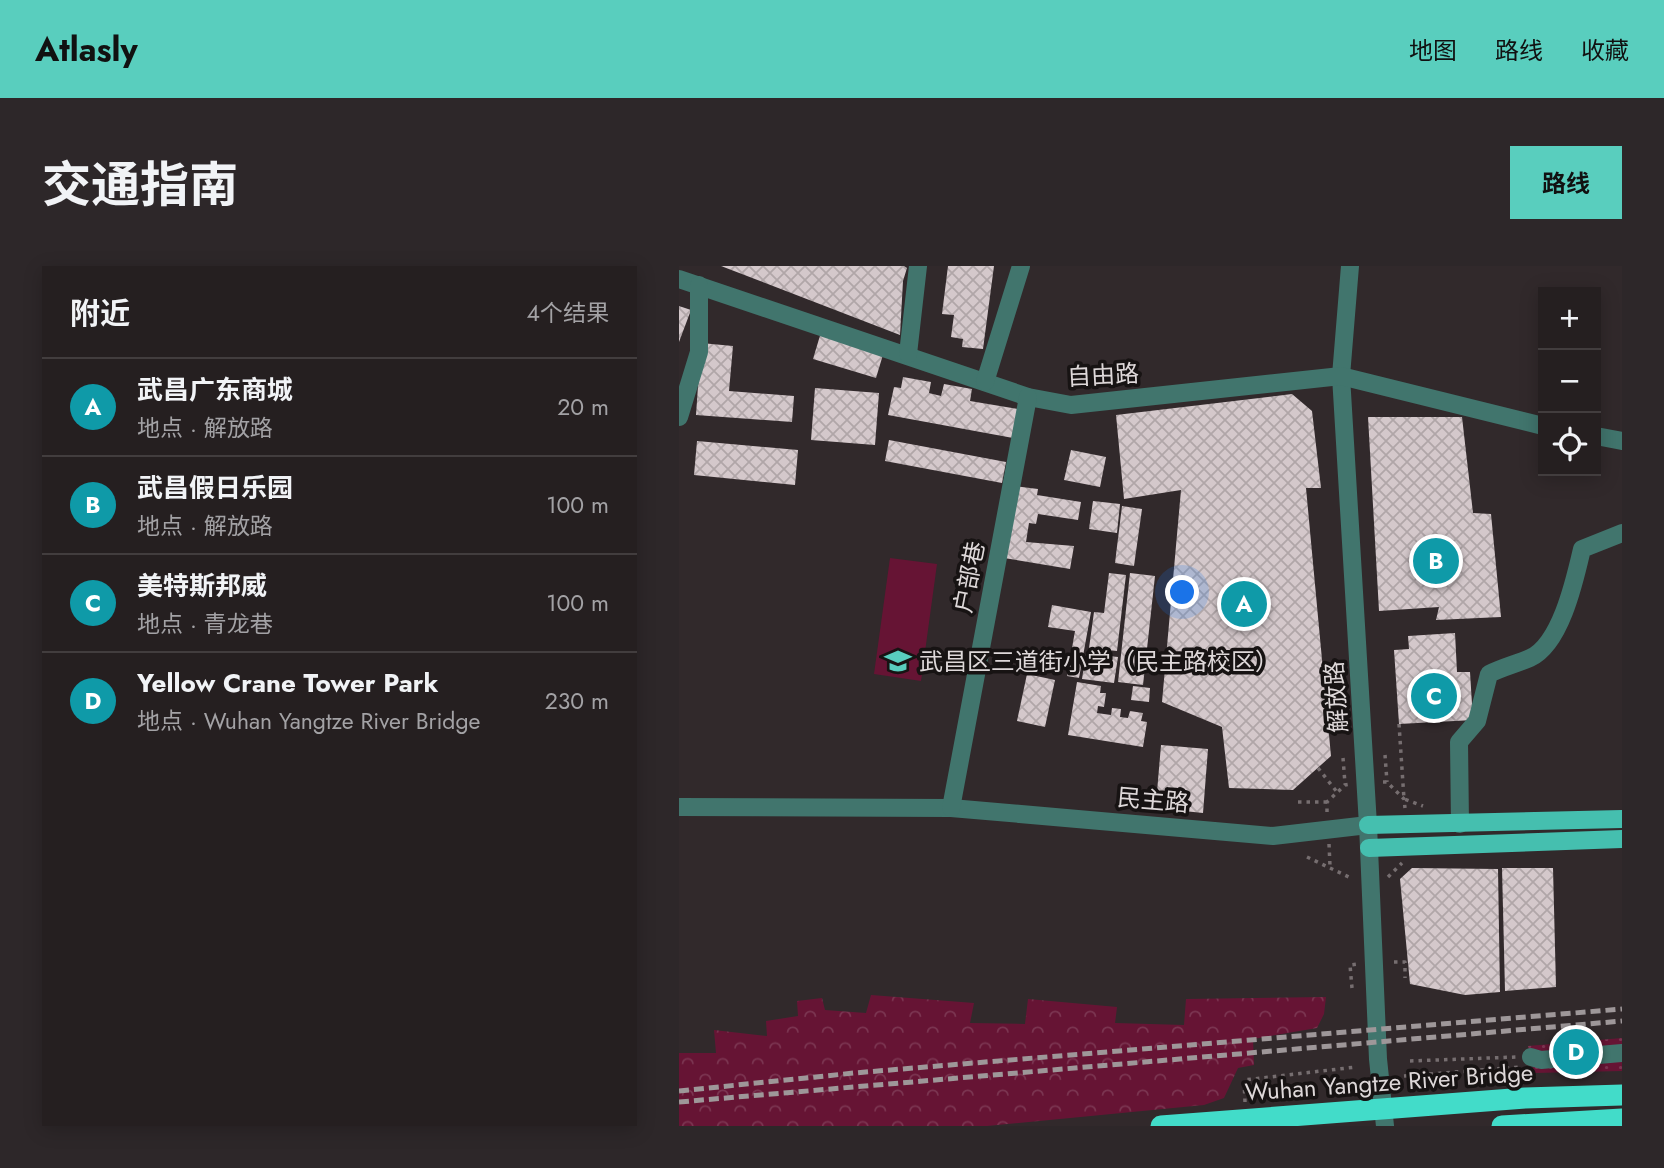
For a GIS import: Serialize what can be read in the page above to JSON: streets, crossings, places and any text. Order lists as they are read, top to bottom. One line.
{"streets":{"highway":["Wuhan Yangtze River Bridge"],"main road":["民主路"],"street":["自由路","户部巷","解放路"]},"crossings":[["自由路","户部巷"],["自由路","解放路"],["户部巷","民主路"],["解放路","民主路"]],"places":{"school or university":["武昌区三道街小学（民主路校区）"]},"page":{"header":"Atlasly","nav":["地图","路线","收藏"],"title":"交通指南","buttons":"路线","heading":["附近","4个结果"],"map_buttons":["+","−"],"list":[{"mark":"A","name":"武昌广东商城","note":"地点 · 解放路","value":"20 m"},{"mark":"B","name":"武昌假日乐园","note":"地点 · 解放路","value":"100 m"},{"mark":"C","name":"美特斯邦威","note":"地点 · 青龙巷","value":"100 m"},{"mark":"D","name":"Yellow Crane Tower Park","note":"地点 · Wuhan Yangtze River Bridge","value":"230 m"}],"pins":["B","A","C","D"]}}
